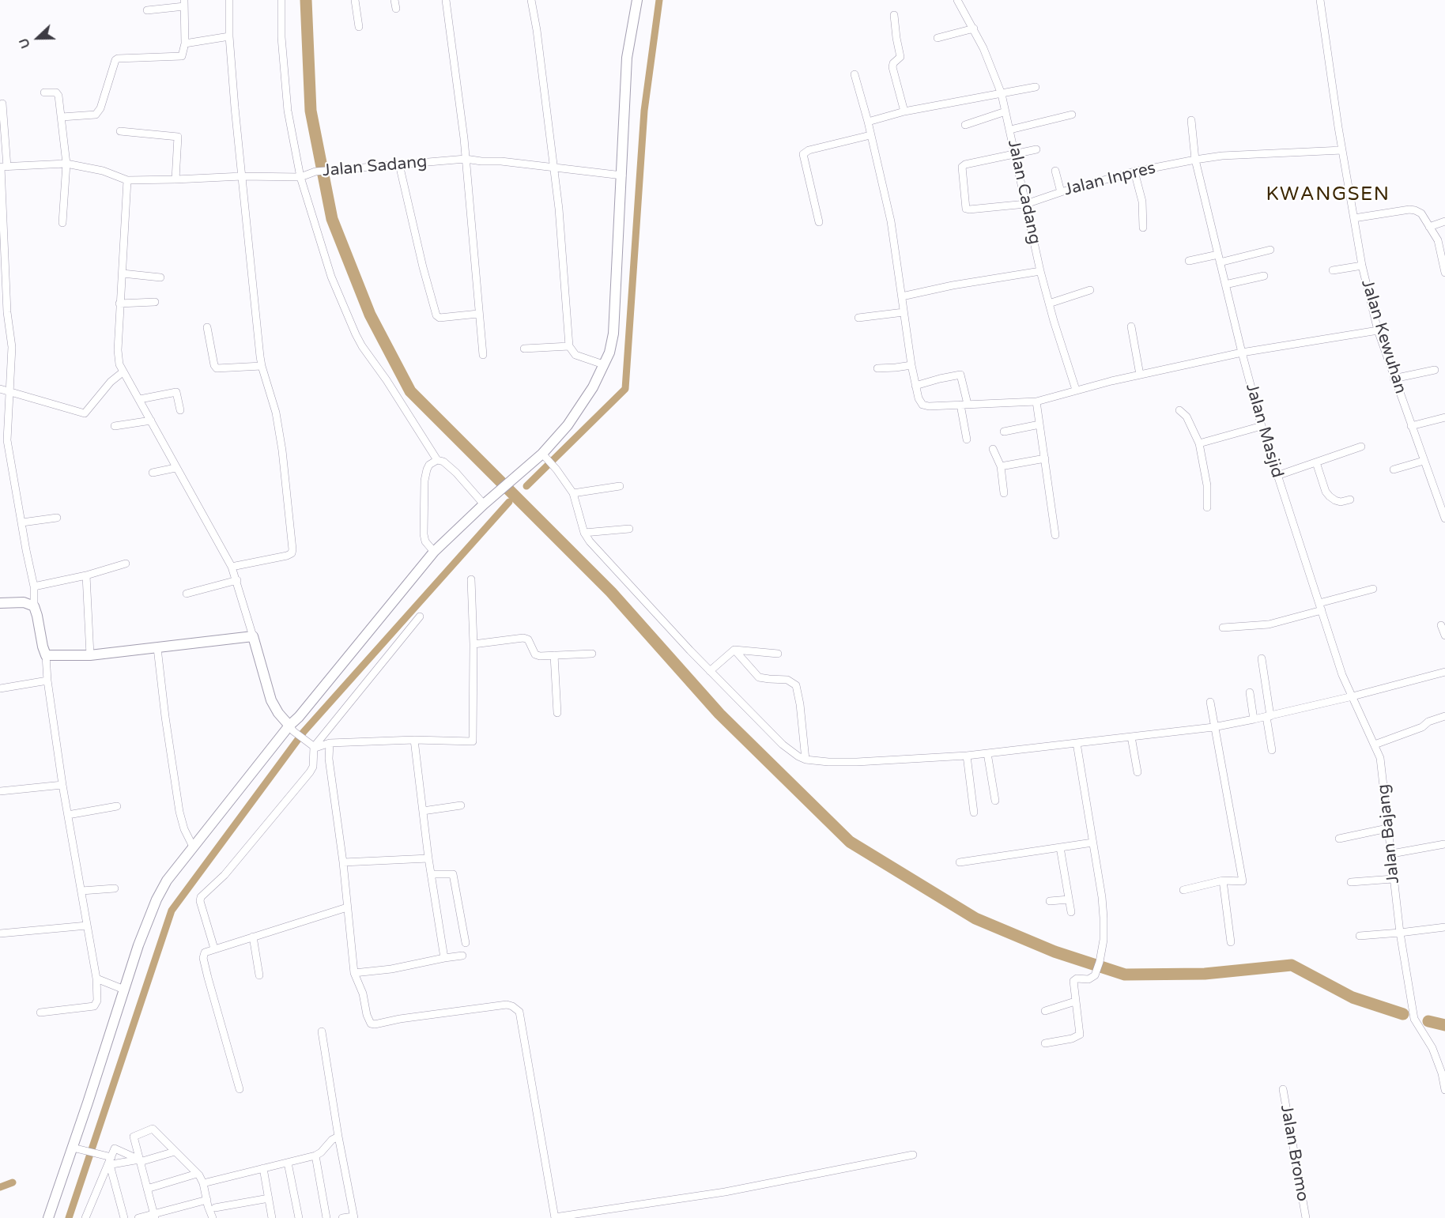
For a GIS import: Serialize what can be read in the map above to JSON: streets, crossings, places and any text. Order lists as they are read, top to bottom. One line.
{"streets":{"street":["Jalan Sadang","Jalan Inpres","Jalan Cadang","Jalan Kewuhan","Jalan Masjid","Jalan Bajang","Jalan Bromo"]},"crossings":[["Jalan Inpres","Jalan Cadang"],["Jalan Inpres","Jalan Kewuhan"],["Jalan Inpres","Jalan Masjid"],["Jalan Masjid","Jalan Bajang"]],"districts":["KWANGSEN"],"north":"left"}
